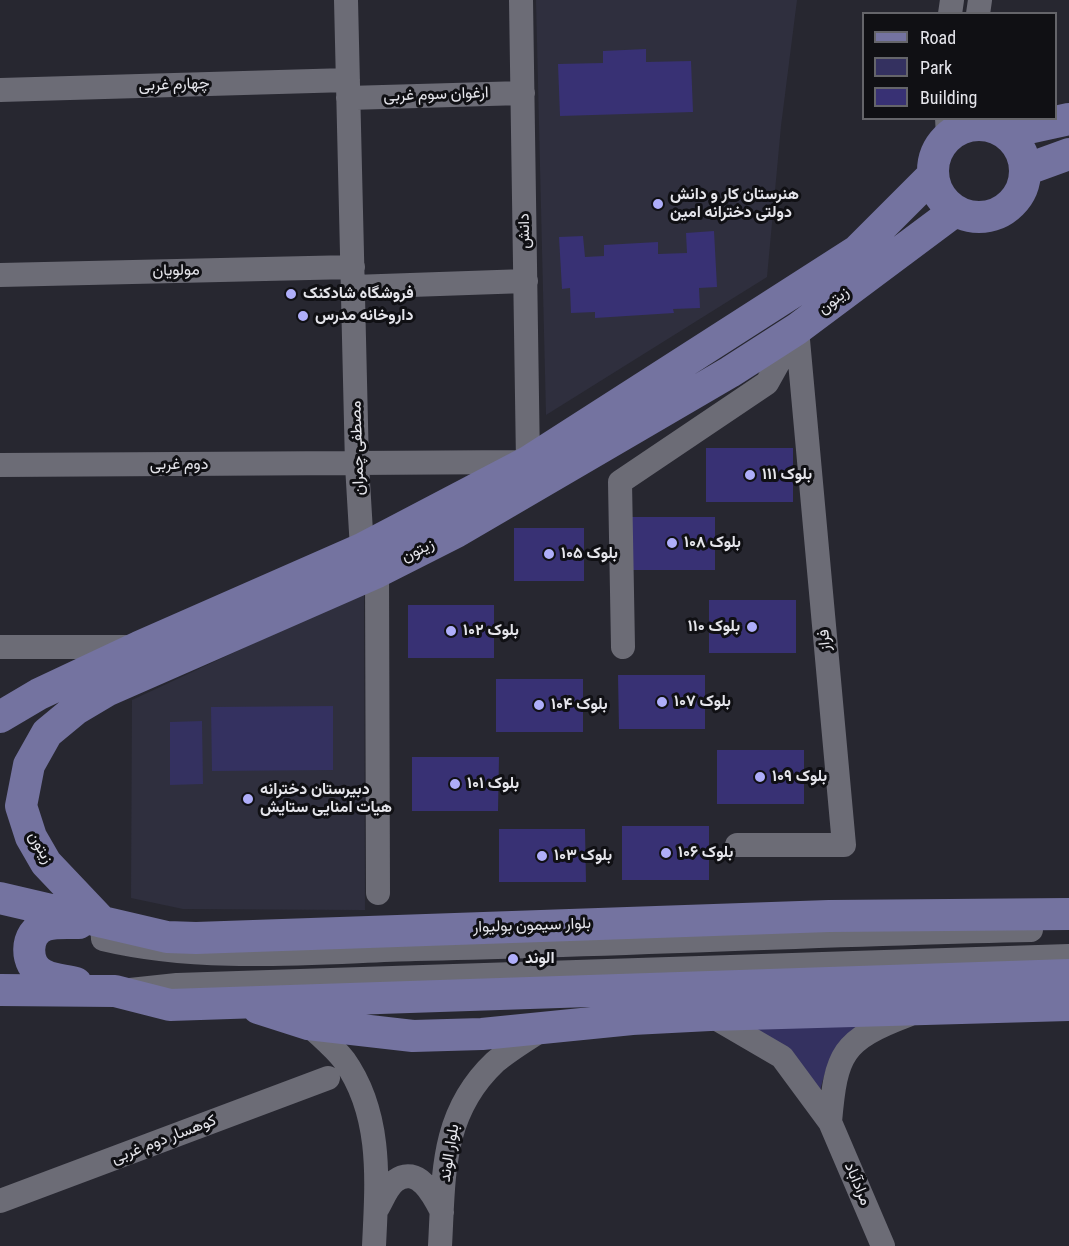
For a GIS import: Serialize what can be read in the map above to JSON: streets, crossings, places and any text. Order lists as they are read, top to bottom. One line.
{"streets":{"main road":["زیتون","بلوار سیمون بولیوار"],"street":["چهارم غربی","ارغوان سوم غربی","دانش","مولویان","مصطفی چمران","دوم غربی","فراز","کوهسار دوم غربی","بلوار الوند","مرادآباد"]},"crossings":[["چهارم غربی","ارغوان سوم غربی"],["چهارم غربی","مصطفی چمران"],["ارغوان سوم غربی","دانش"],["ارغوان سوم غربی","مصطفی چمران"],["دانش","مولویان"],["دانش","زیتون"],["دانش","دوم غربی"],["مولویان","مصطفی چمران"],["زیتون","مصطفی چمران"],["زیتون","دوم غربی"],["زیتون","فراز"],["زیتون","بلوار سیمون بولیوار"],["مصطفی چمران","دوم غربی"]],"places":["هنرستان کار و دانش دولتی دخترانه امین","فروشگاه شادکنک","داروخانه مدرس","بلوک ۱۱۱","بلوک ۱۰۸","بلوک ۱۰۵","بلوک ۱۱۰","بلوک ۱۰۲","بلوک ۱۰۷","بلوک ۱۰۴","بلوک ۱۰۹","بلوک ۱۰۱","دبیرستان دخترانه هیات امنایی ستایش","بلوک ۱۰۶","بلوک ۱۰۳","الوند"],"legend":["Road","Park","Building"]}
